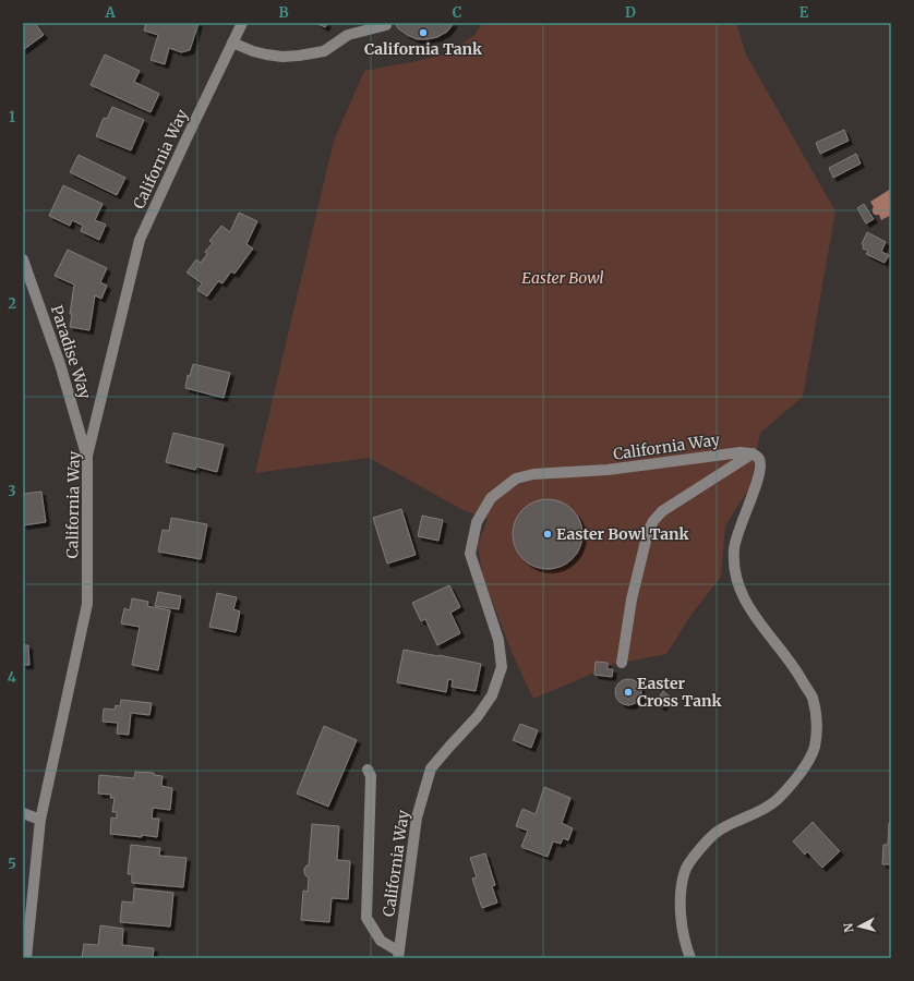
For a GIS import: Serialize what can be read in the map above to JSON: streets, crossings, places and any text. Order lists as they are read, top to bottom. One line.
{"streets":{"street":["California Way","Paradise Way"]},"crossings":[["California Way","Paradise Way"]],"parks":["Easter Bowl"],"places":["California Tank","Easter Bowl Tank","Easter Cross Tank"],"north":"left","grid":{"columns":["A","B","C","D","E"],"rows":["1","2","3","4","5"]}}
